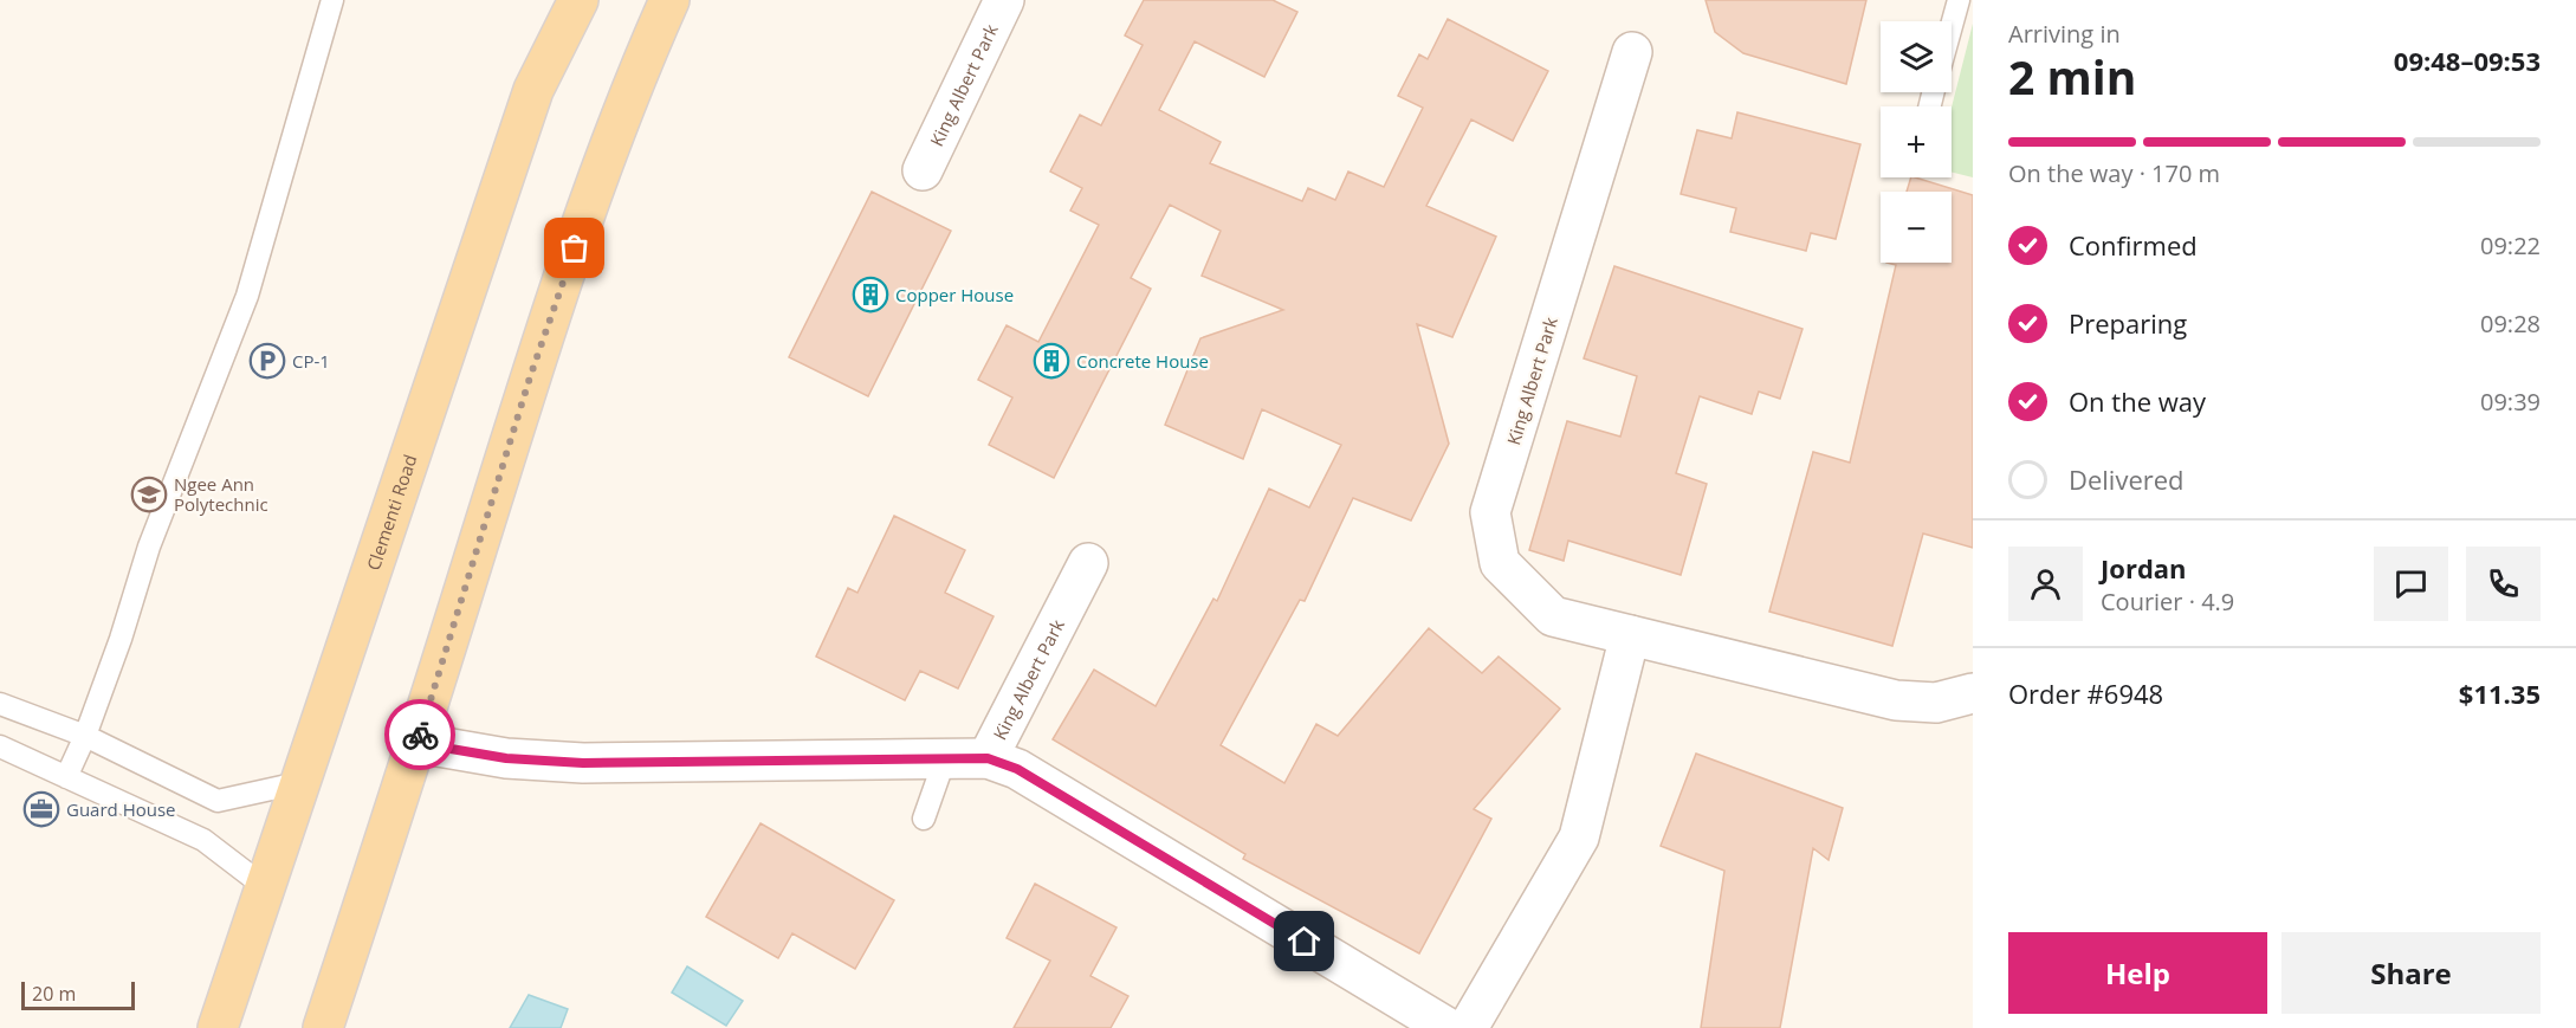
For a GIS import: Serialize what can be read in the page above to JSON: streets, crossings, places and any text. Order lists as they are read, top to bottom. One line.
{"streets":{"main road":["Clementi Road"],"street":["King Albert Park"]},"places":{"building":["Copper House","Concrete House"],"parking":["CP-1"],"school or university":["Ngee Ann Polytechnic"],"office":["Guard House"]},"scale_bar":"20 m","page":{"heading":["2 min","Arriving in","09:48–09:53"],"panel":["Jordan","Courier · 4.9","Order #6948","$11.35"],"map_buttons":["+","−"],"bar":"On the way · 170 m","list":[["Confirmed","09:22"],["Preparing","09:28"],["On the way","09:39"],"Delivered"],"buttons":["Help","Share"],"scale":"20 m"}}
